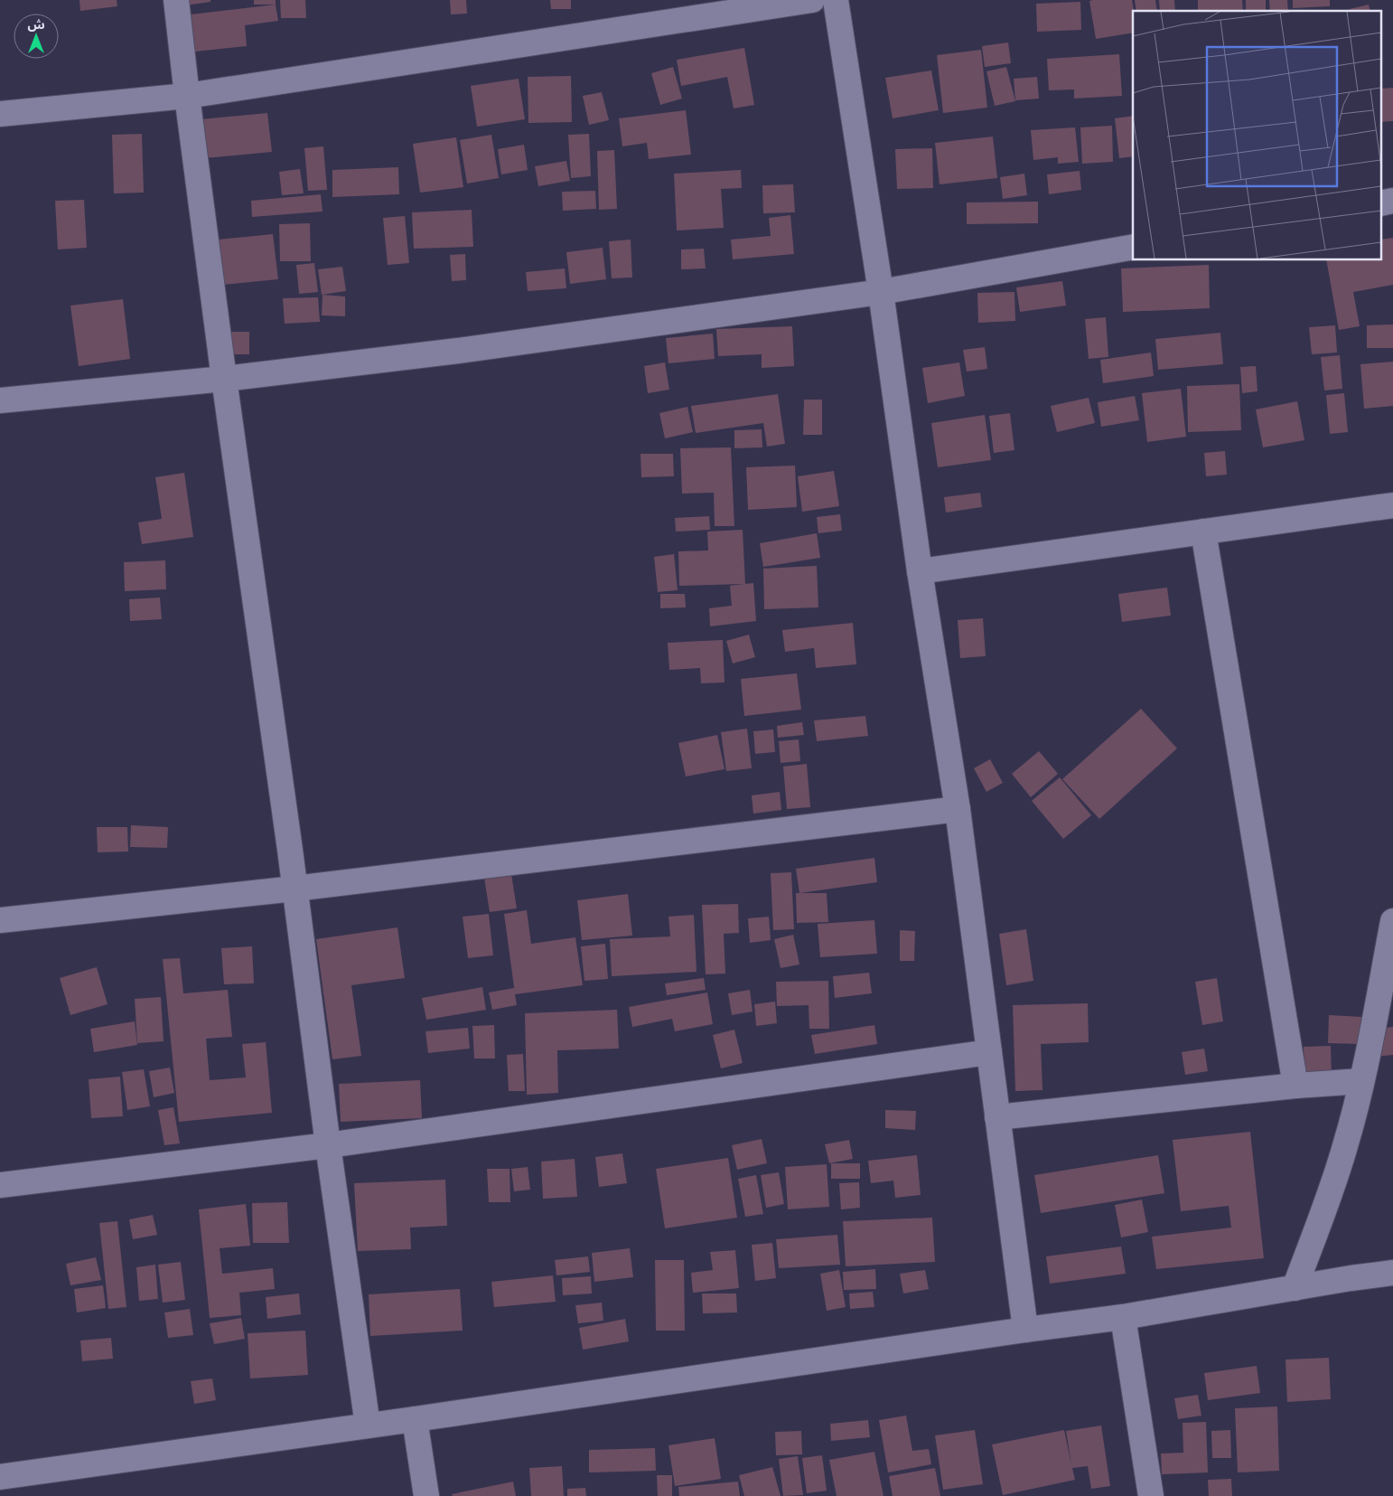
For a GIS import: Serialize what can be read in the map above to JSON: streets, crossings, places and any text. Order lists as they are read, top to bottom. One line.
{"north":"top"}
